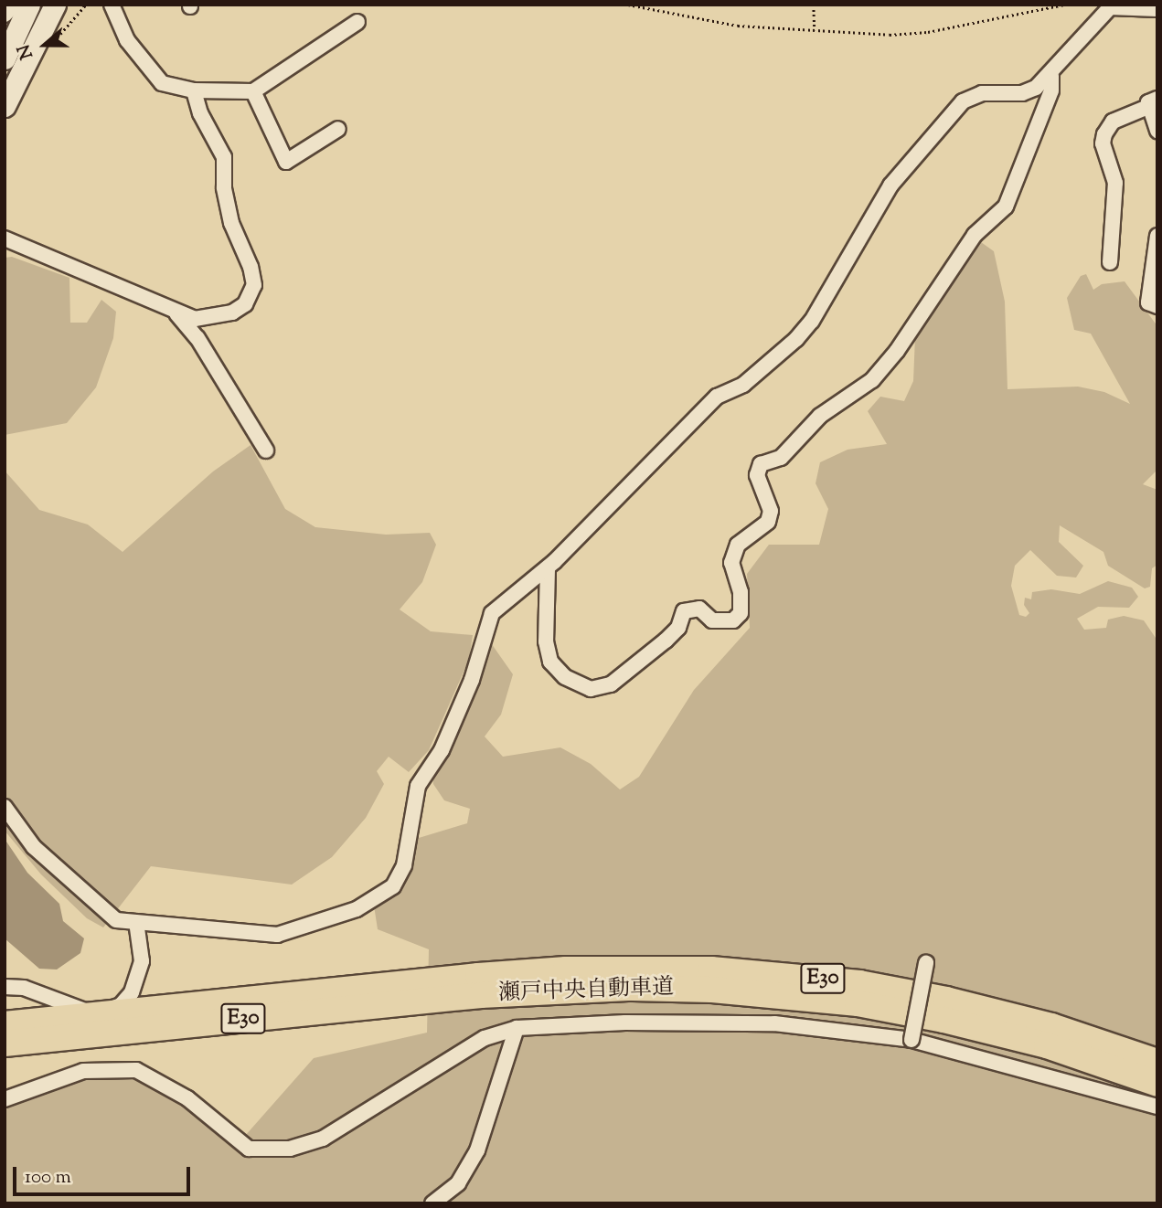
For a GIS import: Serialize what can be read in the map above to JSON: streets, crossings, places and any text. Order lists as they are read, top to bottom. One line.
{"streets":{"highway":["E30","瀬戸中央自動車道"]},"scale_bar":"100 m","north":"left"}
